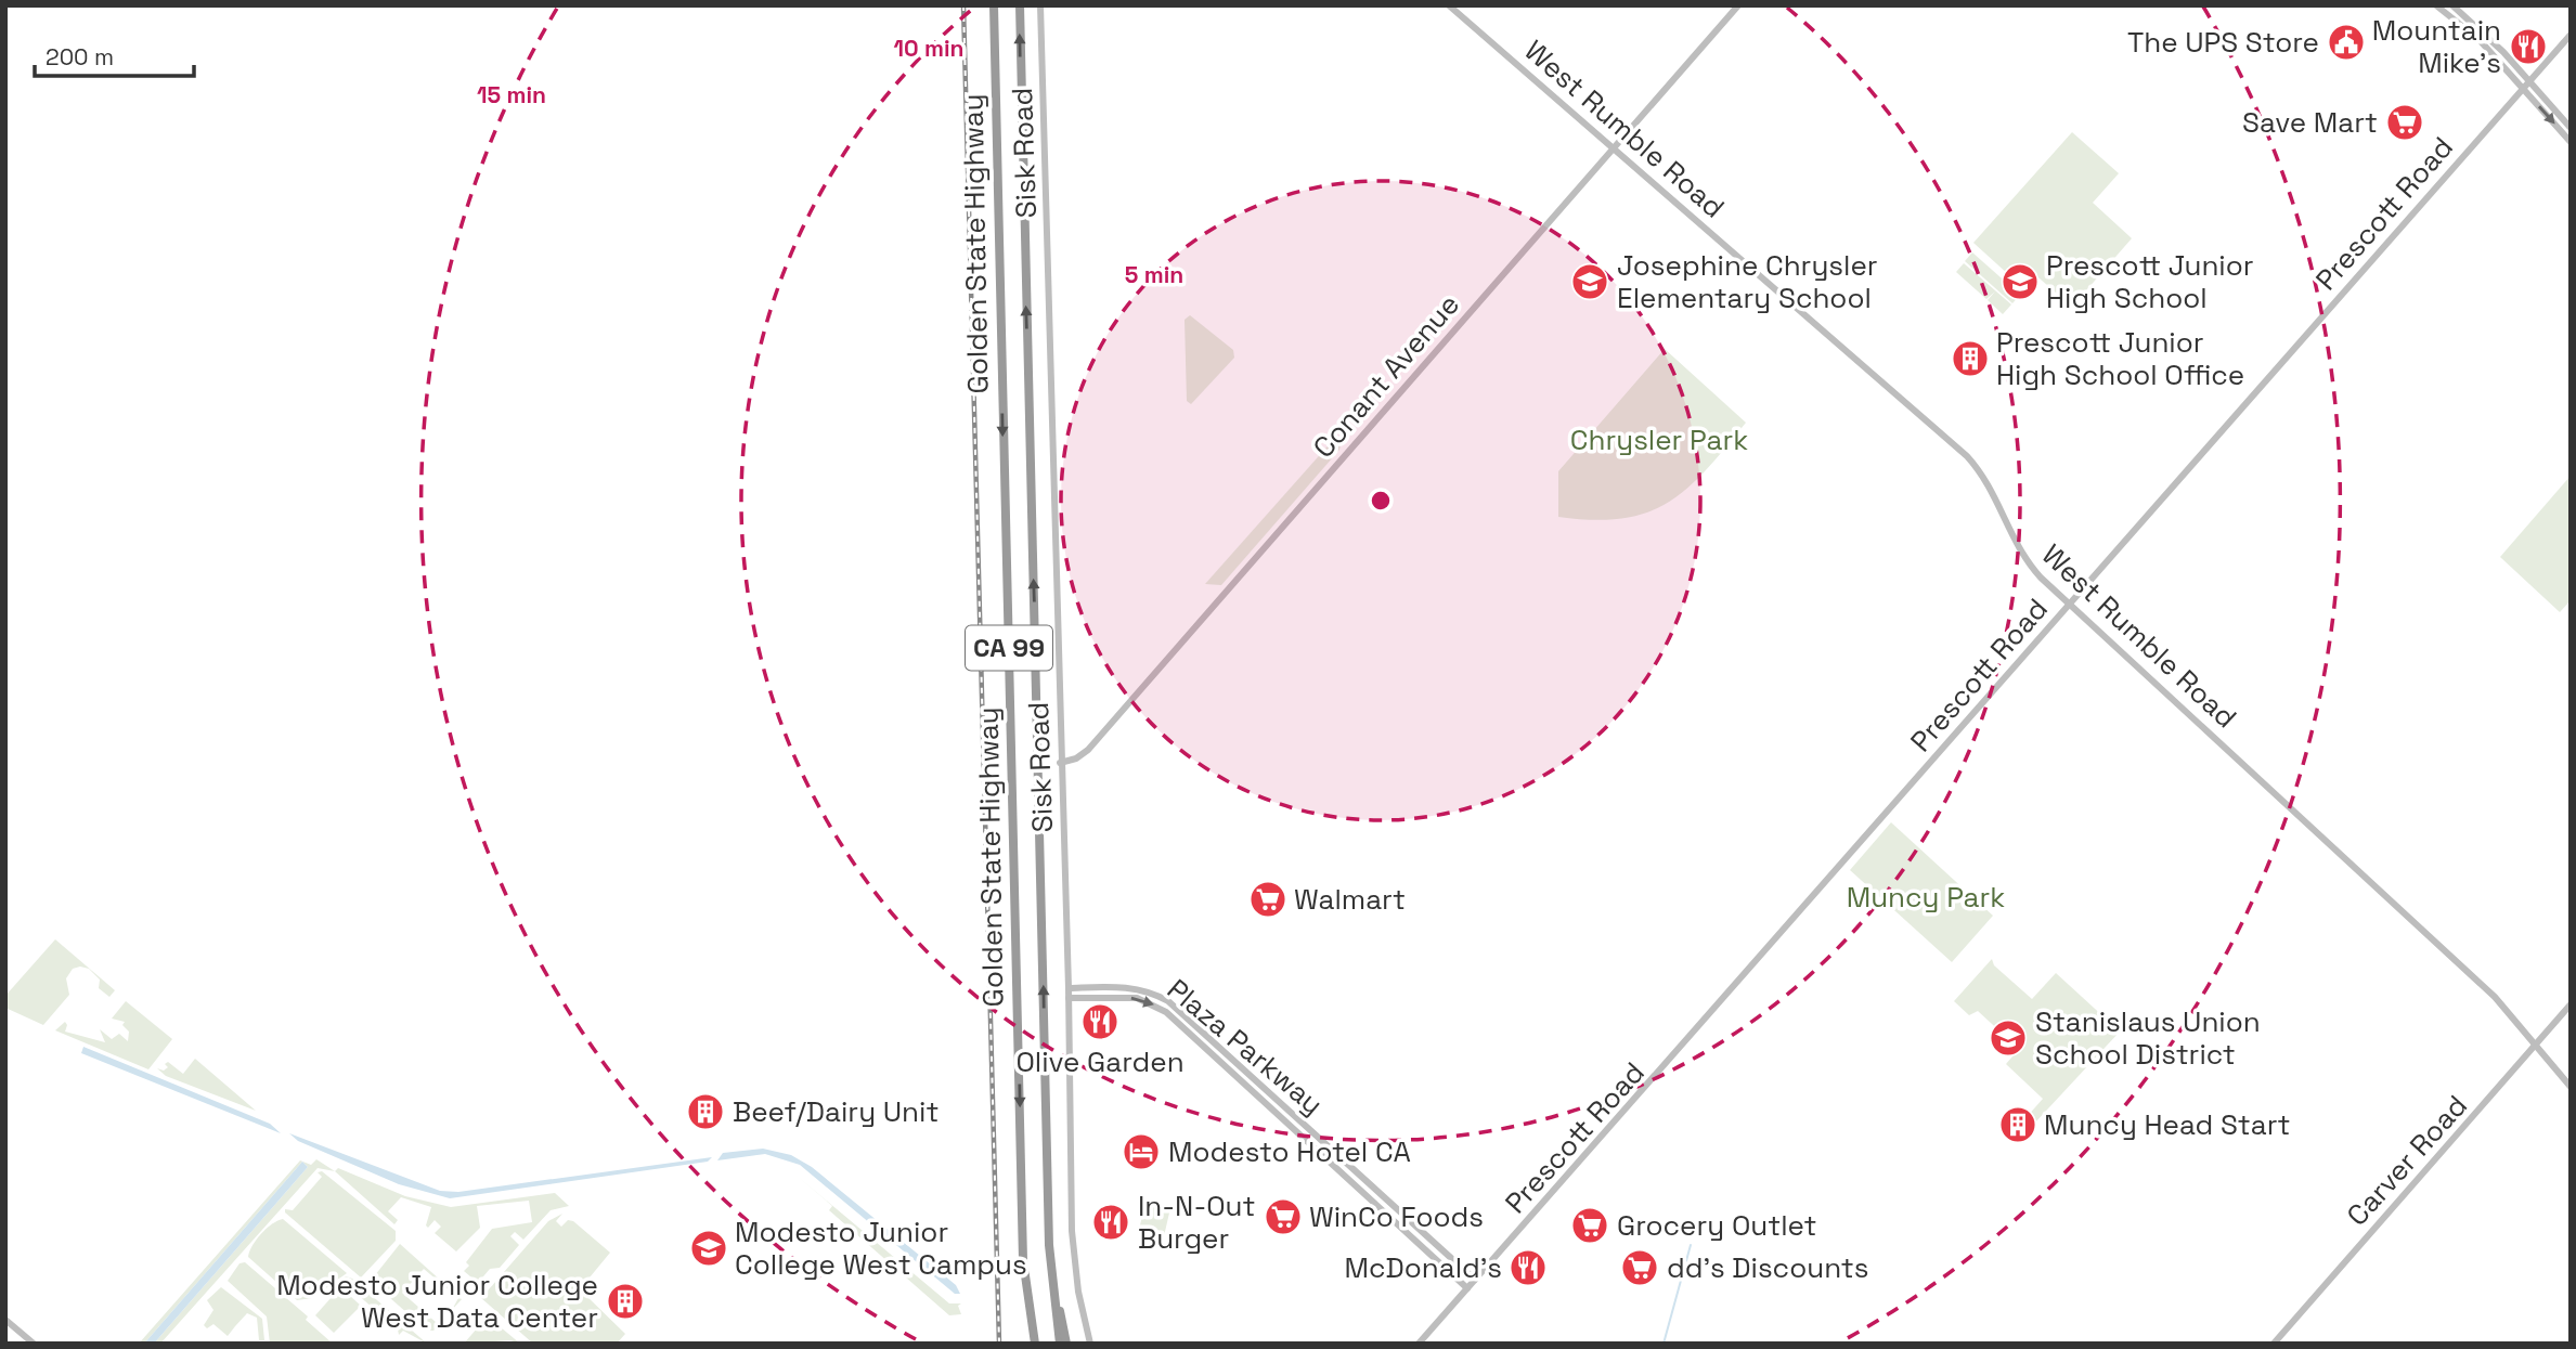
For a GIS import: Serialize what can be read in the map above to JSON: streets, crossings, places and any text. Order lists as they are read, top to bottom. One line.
{"streets":{"highway":["Golden State Highway","CA 99"],"street":["West Rumble Road","Sisk Road","Prescott Road","Conant Avenue","Plaza Parkway","Carver Road"]},"crossings":[["West Rumble Road","Prescott Road"],["West Rumble Road","Conant Avenue"],["West Rumble Road","Carver Road"],["Sisk Road","Conant Avenue"],["Sisk Road","Plaza Parkway"],["Prescott Road","Plaza Parkway"]],"parks":["Chrysler Park","Muncy Park"],"places":{"public building":["The UPS Store"],"restaurant":["Mountain Mike's","Olive Garden","In-N-Out Burger","McDonald's"],"supermarket":["Save Mart","Walmart","WinCo Foods","Grocery Outlet","dd's Discounts"],"school or university":["Josephine Chrysler Elementary School","Prescott Junior High School","Stanislaus Union School District","Modesto Junior College West Campus"],"building":["Prescott Junior High School Office","Beef/Dairy Unit","Muncy Head Start","Modesto Junior College West Data Center"],"hotel":["Modesto Hotel CA"]},"scale_bar":"200 m","rings":["10 min","15 min","5 min"]}
